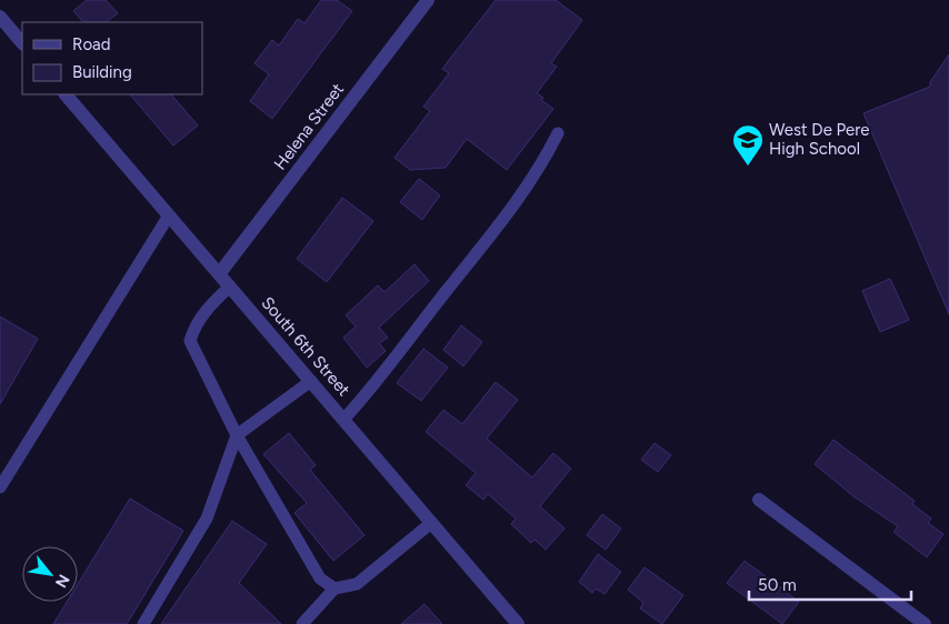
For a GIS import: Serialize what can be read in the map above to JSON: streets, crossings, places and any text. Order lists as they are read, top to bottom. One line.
{"streets":{"street":["Helena Street","South 6th Street"]},"crossings":[["Helena Street","South 6th Street"]],"places":{"school or university":["West De Pere High School"]},"legend":["Road","Building"],"scale_bar":"50 m","north":"bottom right"}
